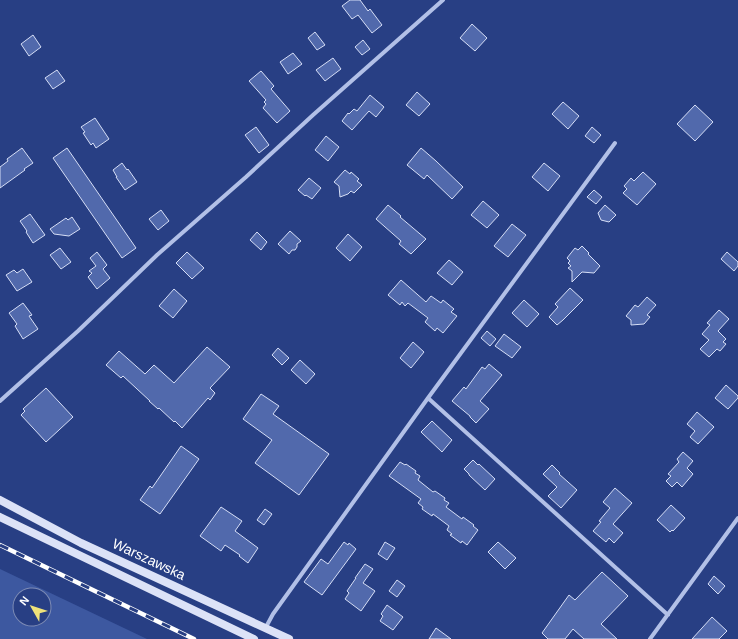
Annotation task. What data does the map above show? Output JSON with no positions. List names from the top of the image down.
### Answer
{
  "streets": {
    "main road": ["Warszawska"]
  },
  "north": "top left"
}
